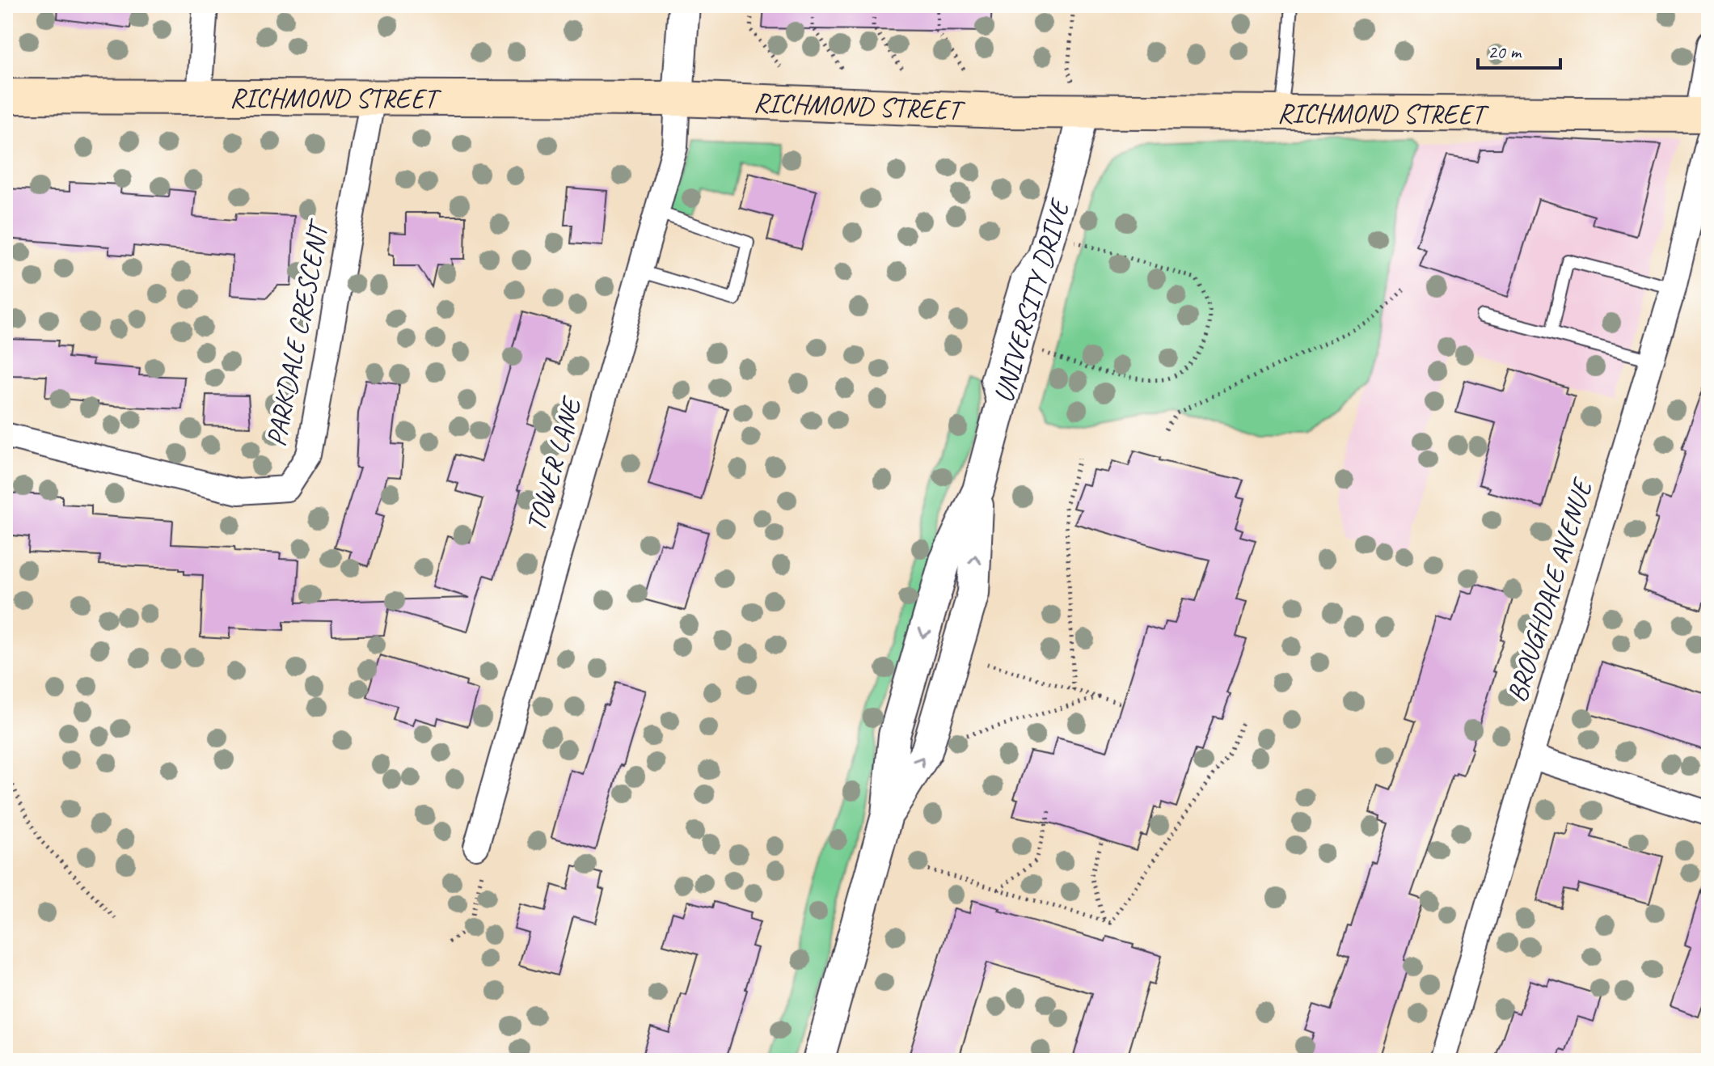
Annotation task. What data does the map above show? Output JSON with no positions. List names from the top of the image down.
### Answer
{
  "streets": {
    "main road": ["RICHMOND STREET"],
    "street": [
      "UNIVERSITY DRIVE",
      "PARKDALE CRESCENT",
      "TOWER LANE",
      "BROUGHDALE AVENUE"
    ]
  },
  "crossings": [
    ["RICHMOND STREET", "UNIVERSITY DRIVE"],
    ["RICHMOND STREET", "PARKDALE CRESCENT"],
    ["RICHMOND STREET", "TOWER LANE"],
    ["RICHMOND STREET", "BROUGHDALE AVENUE"]
  ],
  "scale_bar": "20 m"
}
